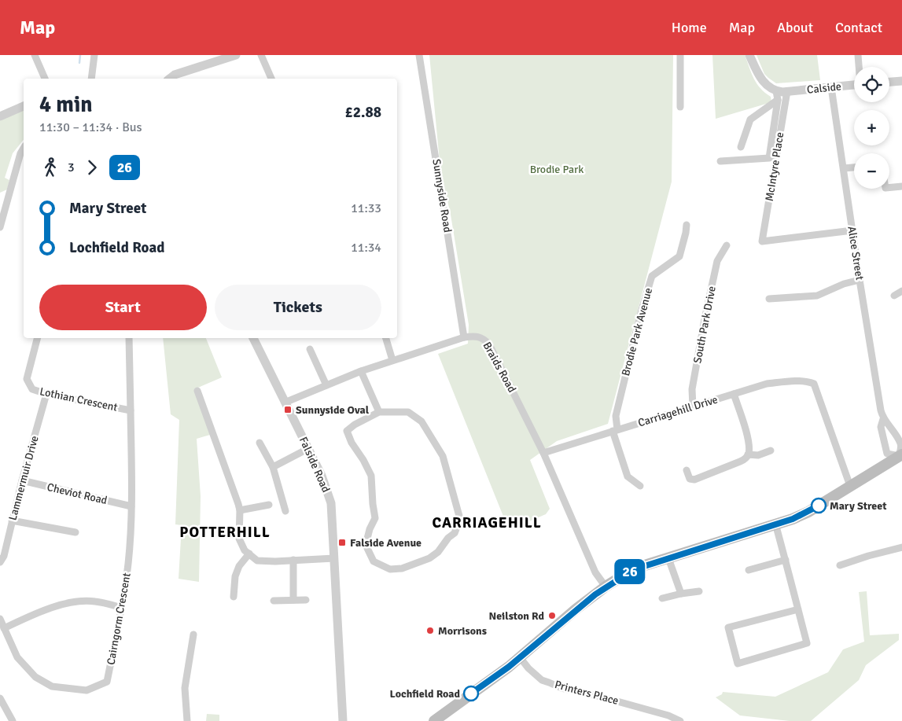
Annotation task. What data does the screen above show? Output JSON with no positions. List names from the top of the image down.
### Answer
{
  "streets": {
    "street": [
      "Calside",
      "McIntyre Place",
      "Sunnyside Road",
      "Alice Street",
      "South Park Drive",
      "Brodie Park Avenue",
      "Braids Road",
      "Lothian Crescent",
      "Carriagehill Drive",
      "Falside Road",
      "Lammermuir Drive",
      "Cheviot Road",
      "Cairngorm Crescent",
      "Printers Place"
    ]
  },
  "crossings": [
    ["Calside", "McIntyre Place"],
    ["Calside", "Alice Street"],
    ["McIntyre Place", "Alice Street"],
    ["Sunnyside Road", "Braids Road"],
    ["South Park Drive", "Carriagehill Drive"],
    ["Brodie Park Avenue", "Carriagehill Drive"],
    ["Braids Road", "Carriagehill Drive"],
    ["Braids Road", "Falside Road"],
    ["Lothian Crescent", "Lammermuir Drive"],
    ["Lothian Crescent", "Cairngorm Crescent"],
    ["Lammermuir Drive", "Cheviot Road"],
    ["Cheviot Road", "Cairngorm Crescent"]
  ],
  "districts": ["CARRIAGEHILL", "POTTERHILL"],
  "parks": ["Brodie Park"],
  "places": {
    "transit": ["Sunnyside Oval", "Falside Avenue"],
    "other": [
      "Mary Street",
      "Neilston Rd",
      "Morrisons",
      "Lochfield Road"
    ]
  },
  "lines": ["bus line 26"],
  "page": {
    "header": "Map",
    "nav": [
      "Home",
      "Map",
      "About",
      "Contact"
    ],
    "on_map": "26",
    "map_buttons": ["+", "−"],
    "heading": ["4 min", "11:30 – 11:34 · Bus", "£2.88"],
    "legs": ["3", "26"],
    "list": [
      {
        "name": "Mary Street",
        "value": "11:33"
      },
      {
        "name": "Lochfield Road",
        "value": "11:34"
      }
    ],
    "buttons": ["Start", "Tickets"]
  }
}
